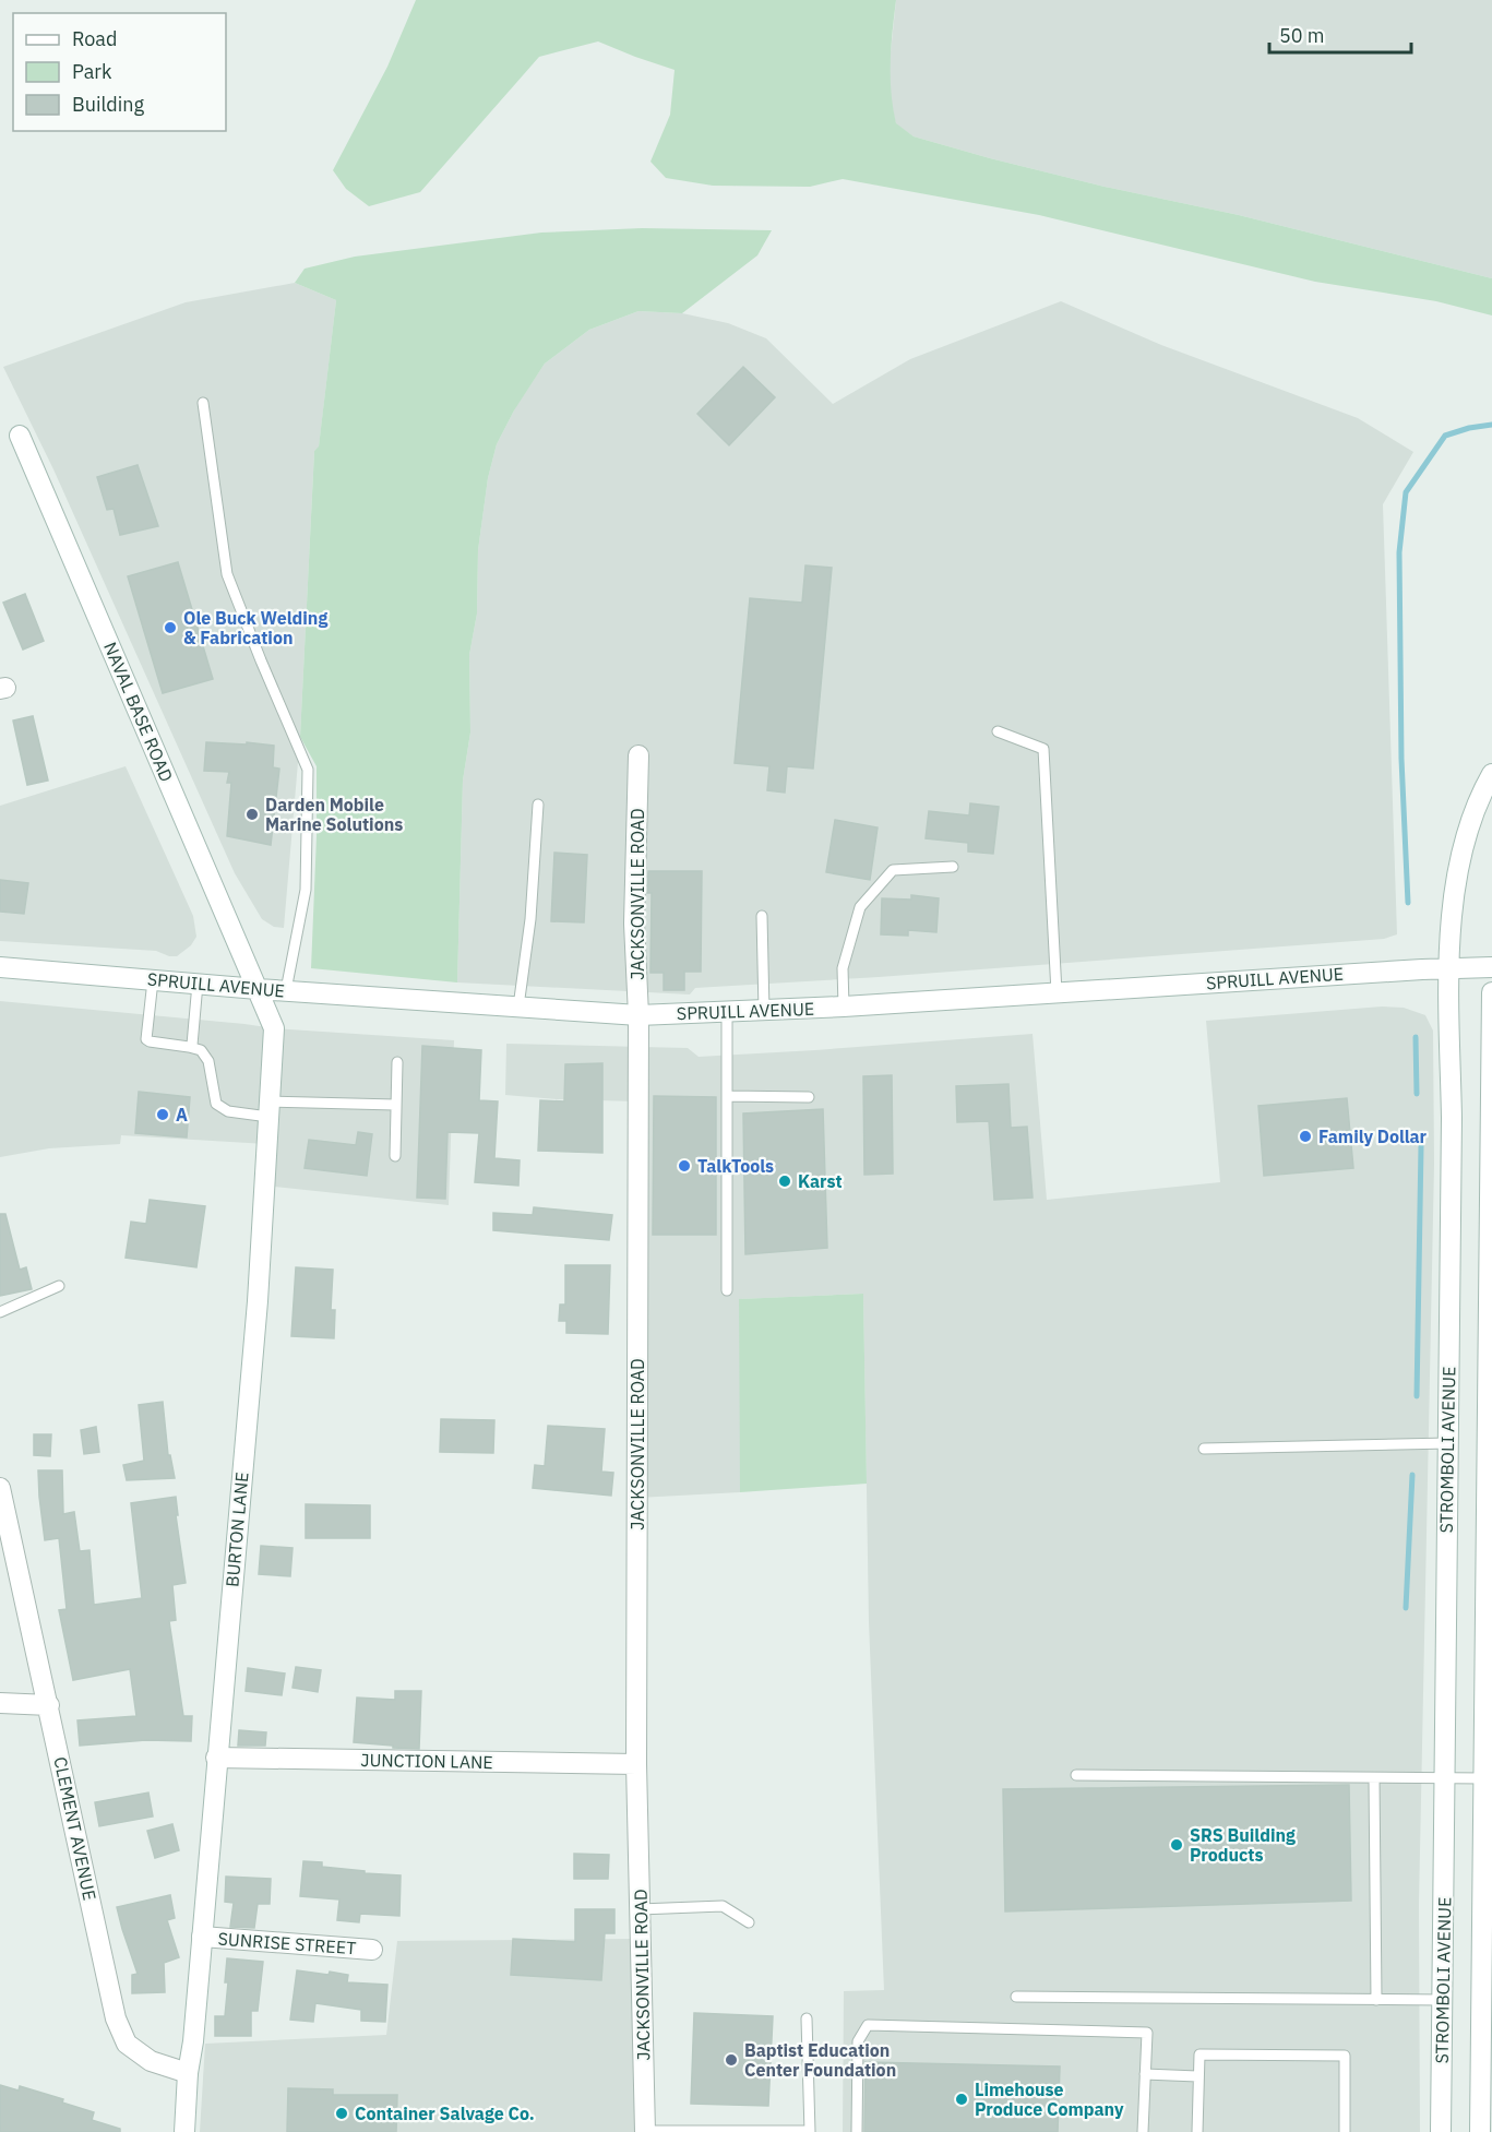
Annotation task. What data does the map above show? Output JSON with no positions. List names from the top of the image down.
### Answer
{
  "streets": {
    "street": [
      "NAVAL BASE ROAD",
      "JACKSONVILLE ROAD",
      "SPRUILL AVENUE",
      "STROMBOLI AVENUE",
      "BURTON LANE",
      "JUNCTION LANE",
      "CLEMENT AVENUE",
      "SUNRISE STREET"
    ]
  },
  "crossings": [
    ["NAVAL BASE ROAD", "SPRUILL AVENUE"],
    ["NAVAL BASE ROAD", "BURTON LANE"],
    ["JACKSONVILLE ROAD", "SPRUILL AVENUE"],
    ["JACKSONVILLE ROAD", "JUNCTION LANE"],
    ["SPRUILL AVENUE", "STROMBOLI AVENUE"],
    ["SPRUILL AVENUE", "BURTON LANE"],
    ["BURTON LANE", "JUNCTION LANE"],
    ["BURTON LANE", "CLEMENT AVENUE"],
    ["BURTON LANE", "SUNRISE STREET"]
  ],
  "places": [
    "Ole Buck Welding & Fabrication",
    "Darden Mobile Marine Solutions",
    "A",
    "Family Dollar",
    "TalkTools",
    "Karst",
    "SRS Building Products",
    "Baptist Education Center Foundation",
    "Limehouse Produce Company",
    "Container Salvage Co."
  ],
  "legend": ["Road", "Park", "Building"],
  "scale_bar": "50 m"
}
